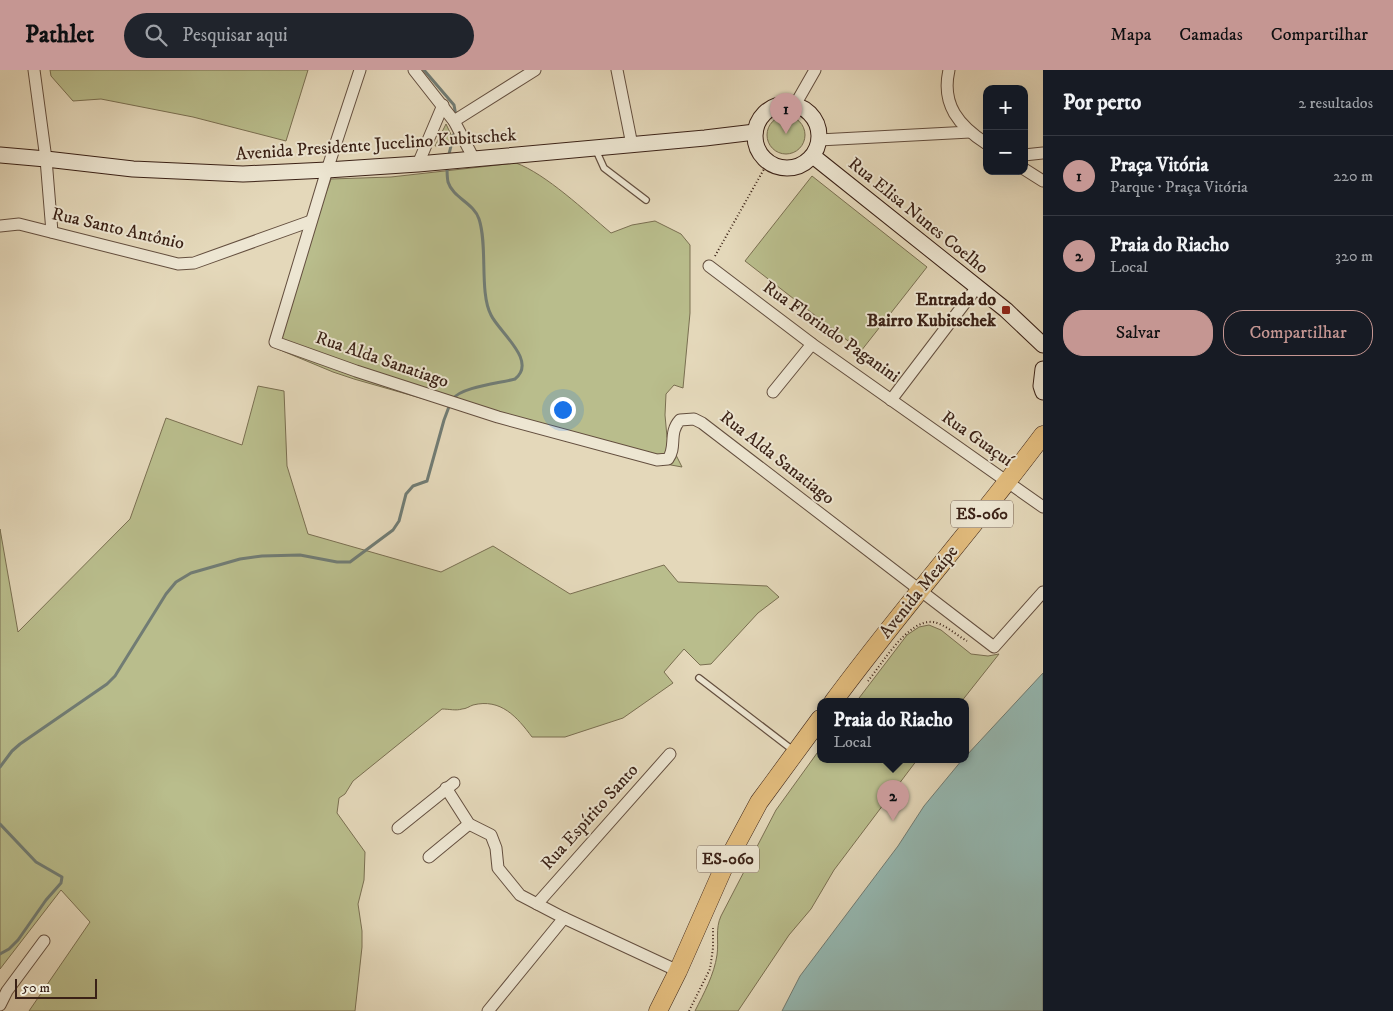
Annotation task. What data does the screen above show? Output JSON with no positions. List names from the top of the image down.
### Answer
{
  "streets": {
    "main road": ["ES-060", "Avenida Meaípe"],
    "street": [
      "Avenida Presidente Jucelino Kubitschek",
      "Rua Elisa Nunes Coelho",
      "Rua Santo Antônio",
      "Rua Florindo Paganini",
      "Rua Alda Sanatiago",
      "Rua Guaçuí",
      "Rua Espírito Santo"
    ]
  },
  "crossings": [
    ["Avenida Presidente Jucelino Kubitschek", "Rua Elisa Nunes Coelho"],
    ["Rua Elisa Nunes Coelho", "Rua Florindo Paganini"],
    ["Rua Santo Antônio", "Rua Alda Sanatiago"],
    ["Rua Florindo Paganini", "Rua Guaçuí"],
    ["Rua Alda Sanatiago", "Avenida Meaípe"],
    ["Rua Guaçuí", "Avenida Meaípe"]
  ],
  "places": {
    "transit": ["Entrada do Bairro Kubitschek"]
  },
  "scale_bar": "50 m",
  "page": {
    "header": "Pathlet",
    "search": "Pesquisar aqui",
    "nav": ["Mapa", "Camadas", "Compartilhar"],
    "heading": ["Por perto", "2 resultados"],
    "map_buttons": ["+", "−"],
    "pins": ["1", "2"],
    "list": [
      {
        "mark": "1",
        "name": "Praça Vitória",
        "note": "Parque · Praça Vitória",
        "value": "220 m"
      },
      {
        "mark": "2",
        "name": "Praia do Riacho",
        "note": "Local",
        "value": "320 m"
      }
    ],
    "buttons": ["Salvar", "Compartilhar"],
    "popup": ["Praia do Riacho", "Local"],
    "scale": "50 m"
  }
}
